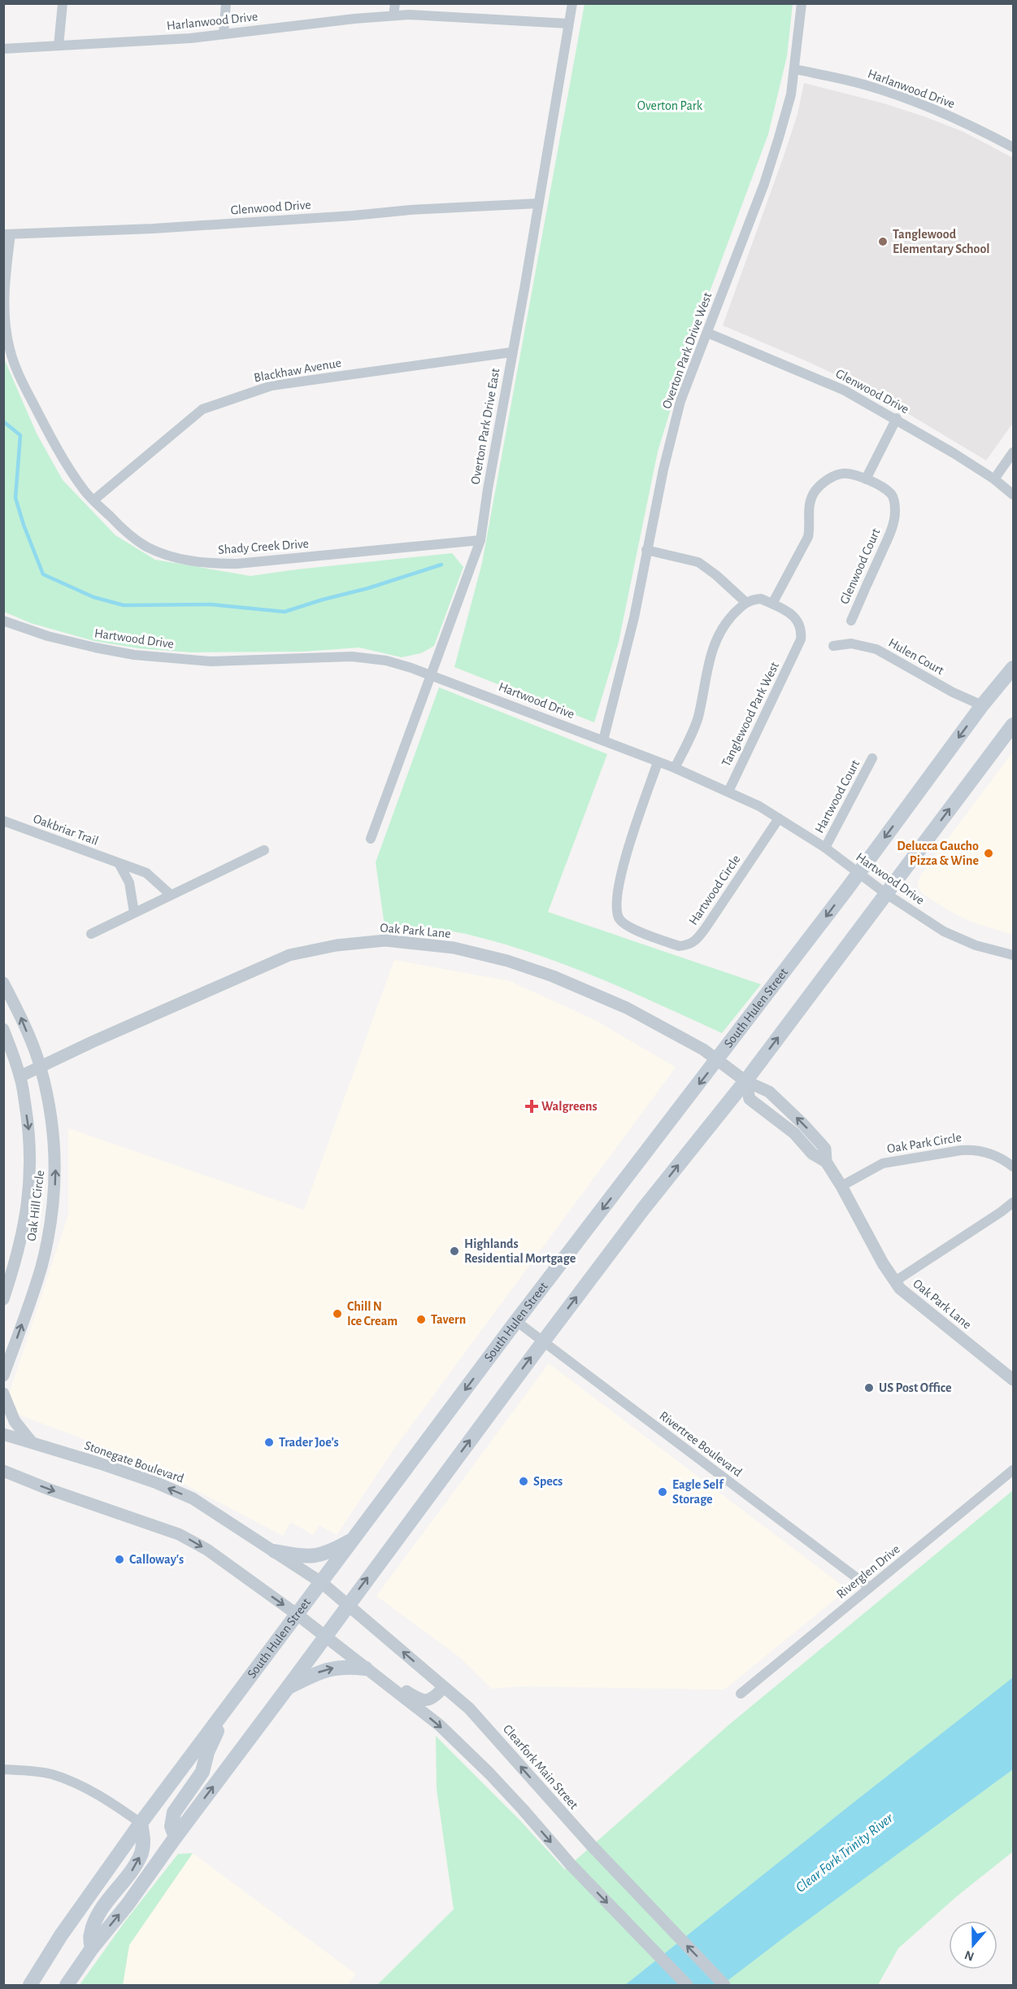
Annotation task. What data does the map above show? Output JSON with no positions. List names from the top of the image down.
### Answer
{
  "streets": {
    "main road": ["South Hulen Street"],
    "street": [
      "Harlanwood Drive",
      "Glenwood Drive",
      "Overton Park Drive West",
      "Blackhaw Avenue",
      "Overton Park Drive East",
      "Shady Creek Drive",
      "Glenwood Court",
      "Hartwood Drive",
      "Hulen Court",
      "Tanglewood Park West",
      "Hartwood Court",
      "Oakbriar Trail",
      "Hartwood Circle",
      "Oak Park Lane",
      "Oak Park Circle",
      "Oak Hill Circle",
      "Rivertree Boulevard",
      "Stonegate Boulevard",
      "Riverglen Drive",
      "Clearfork Main Street"
    ]
  },
  "crossings": [
    ["Harlanwood Drive", "Overton Park Drive West"],
    ["Harlanwood Drive", "Overton Park Drive East"],
    ["Glenwood Drive", "Overton Park Drive West"],
    ["Glenwood Drive", "Overton Park Drive East"],
    ["Glenwood Drive", "Shady Creek Drive"],
    ["Overton Park Drive West", "Hartwood Drive"],
    ["Blackhaw Avenue", "Overton Park Drive East"],
    ["Blackhaw Avenue", "Shady Creek Drive"],
    ["Overton Park Drive East", "Shady Creek Drive"],
    ["Overton Park Drive East", "Hartwood Drive"],
    ["Hartwood Drive", "Tanglewood Park West"],
    ["Hartwood Drive", "Hartwood Court"],
    ["Hartwood Drive", "Hartwood Circle"],
    ["Hartwood Drive", "South Hulen Street"],
    ["Hulen Court", "South Hulen Street"],
    ["Oak Park Lane", "South Hulen Street"],
    ["Oak Park Lane", "Oak Park Circle"],
    ["Oak Park Lane", "Oak Hill Circle"],
    ["South Hulen Street", "Rivertree Boulevard"],
    ["South Hulen Street", "Stonegate Boulevard"],
    ["South Hulen Street", "Clearfork Main Street"],
    ["Rivertree Boulevard", "Riverglen Drive"],
    ["Stonegate Boulevard", "Clearfork Main Street"]
  ],
  "water": ["Clear Fork Trinity River"],
  "parks": ["Overton Park"],
  "places": {
    "other": [
      "Tanglewood Elementary School",
      "Delucca Gaucho Pizza & Wine",
      "Highlands Residential Mortgage",
      "Chill N Ice Cream",
      "Tavern",
      "US Post Office",
      "Trader Joe's",
      "Specs",
      "Eagle Self Storage",
      "Calloway's"
    ],
    "health": ["Walgreens"]
  },
  "north": "bottom"
}
